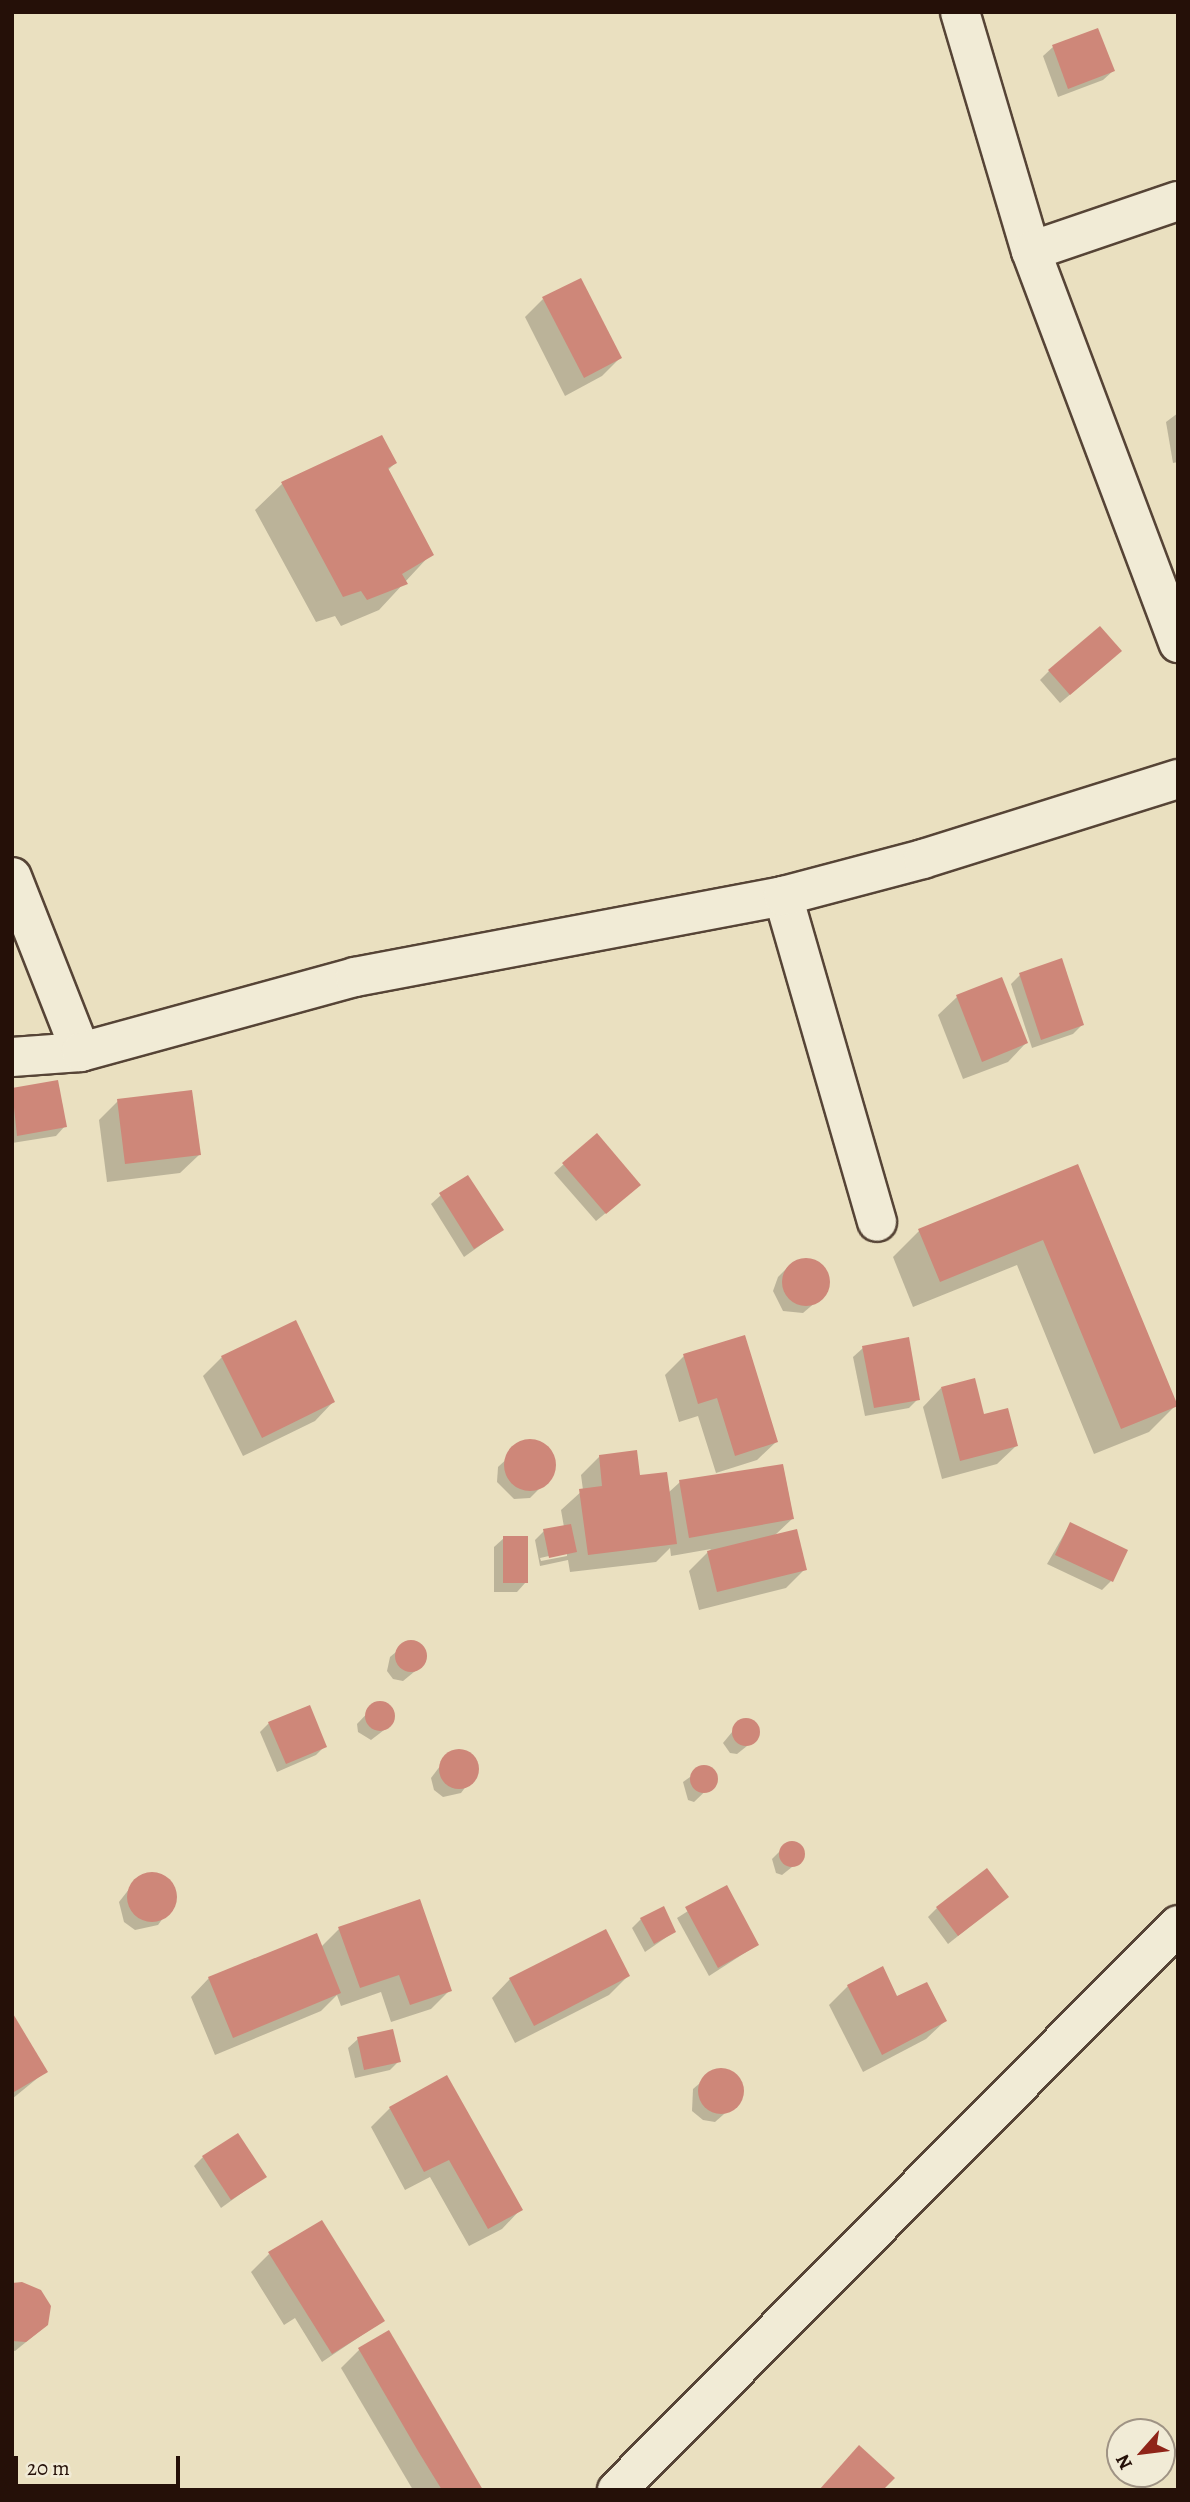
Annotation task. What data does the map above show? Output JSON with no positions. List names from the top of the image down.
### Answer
{
  "scale_bar": "20 m",
  "north": "bottom left"
}
